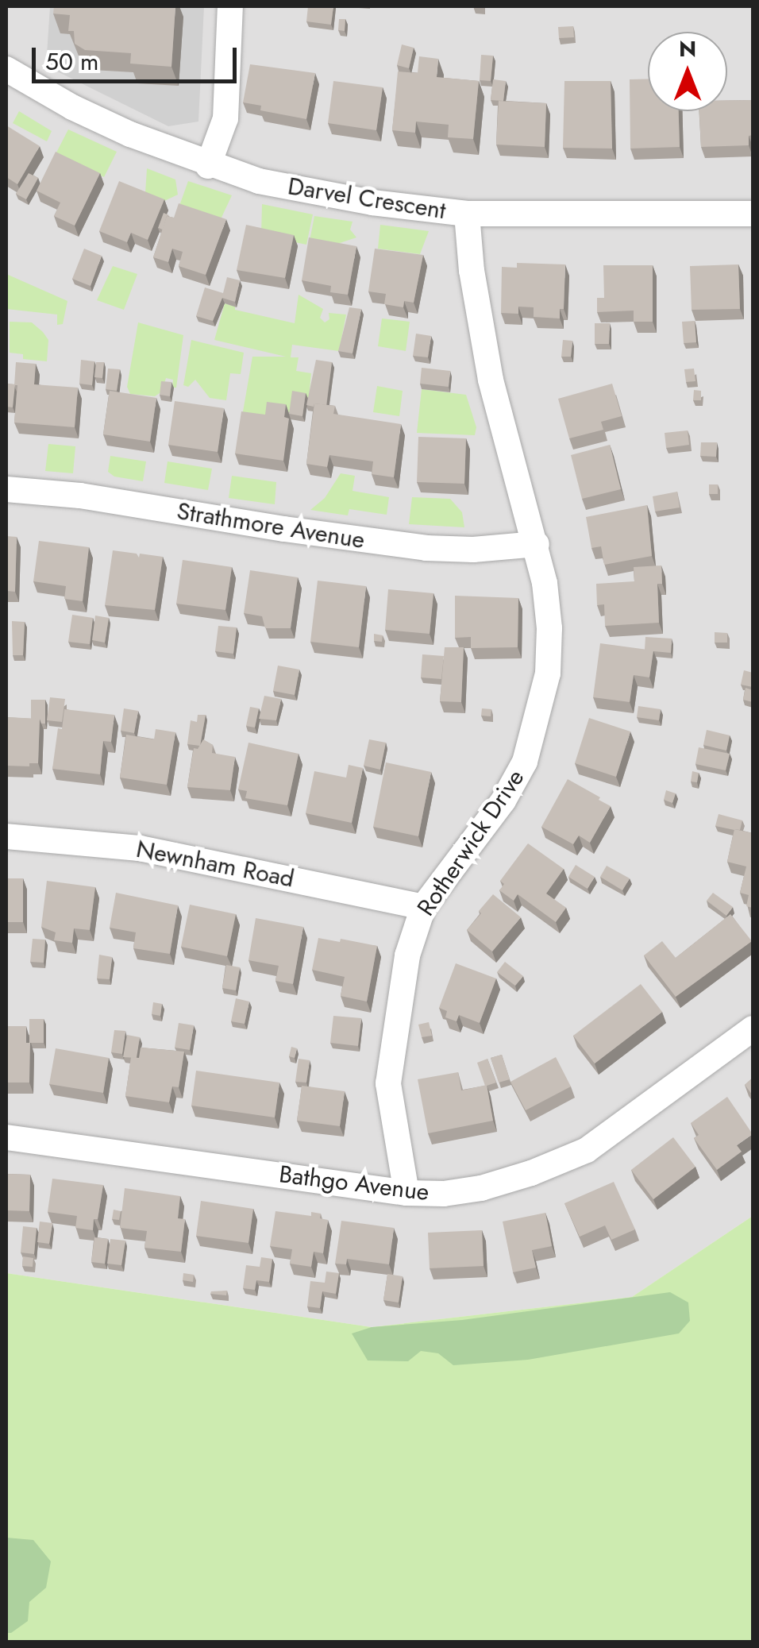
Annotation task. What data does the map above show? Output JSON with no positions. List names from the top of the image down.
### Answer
{
  "streets": {
    "street": [
      "Darvel Crescent",
      "Strathmore Avenue",
      "Rotherwick Drive",
      "Newnham Road",
      "Bathgo Avenue"
    ]
  },
  "crossings": [
    ["Darvel Crescent", "Rotherwick Drive"],
    ["Strathmore Avenue", "Rotherwick Drive"],
    ["Rotherwick Drive", "Newnham Road"],
    ["Rotherwick Drive", "Bathgo Avenue"]
  ],
  "scale_bar": "50 m",
  "north": "top"
}
